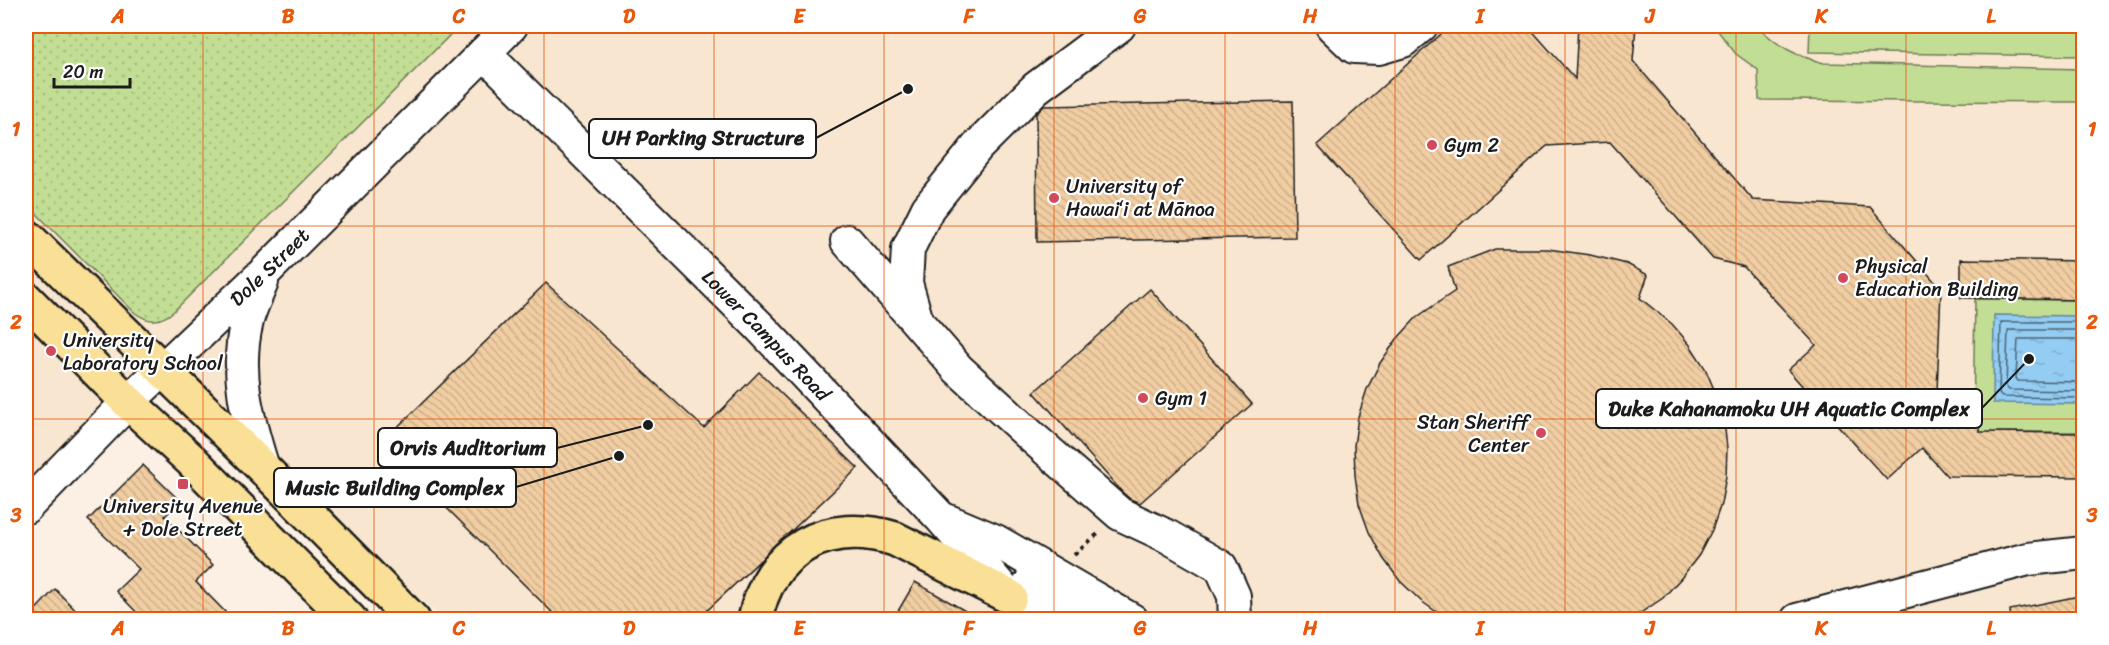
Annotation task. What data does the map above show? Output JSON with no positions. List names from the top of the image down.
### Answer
{
  "streets": {
    "street": ["Dole Street", "Lower Campus Road"]
  },
  "crossings": [
    ["Dole Street", "Lower Campus Road"]
  ],
  "places": {
    "other": [
      "UH Parking Structure",
      "Gym 2",
      "University of Hawaiʻi at Mānoa",
      "Physical Education Building",
      "University Laboratory School",
      "Duke Kahanamoku UH Aquatic Complex",
      "Gym 1",
      "Orvis Auditorium",
      "Stan Sheriff Center",
      "Music Building Complex"
    ],
    "transit": ["University Avenue + Dole Street"]
  },
  "scale_bar": "20 m",
  "grid": {
    "columns": [
      "A",
      "B",
      "C",
      "D",
      "E",
      "F",
      "G",
      "H",
      "I",
      "J",
      "K",
      "L"
    ],
    "rows": ["1", "2", "3"]
  }
}
